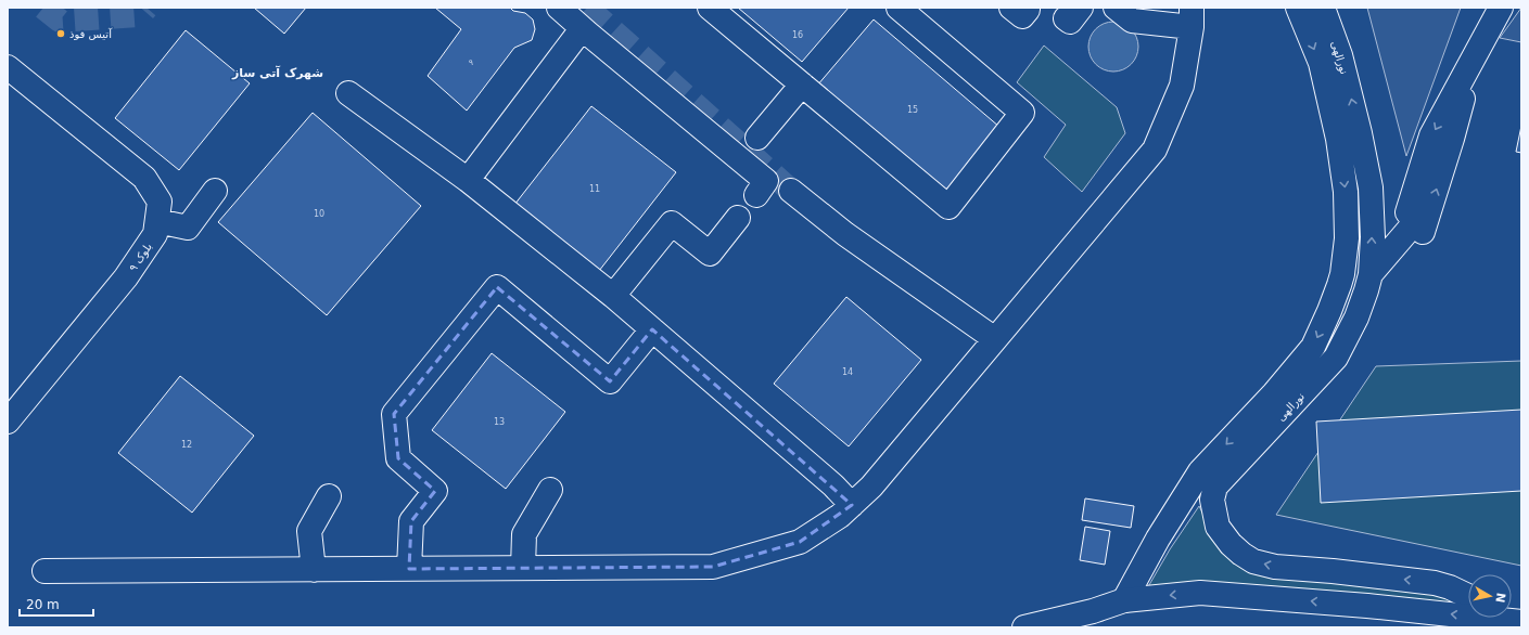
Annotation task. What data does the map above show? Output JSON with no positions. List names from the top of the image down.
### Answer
{
  "streets": {
    "main road": ["نورالهی", "بلوک ۹"]
  },
  "districts": ["شهرک آتی ساز"],
  "places": ["آتیس فوذ"],
  "house_numbers": [
    "16",
    "۹",
    "15",
    "11",
    "10",
    "14",
    "13",
    "12"
  ],
  "scale_bar": "20 m",
  "north": "right"
}
